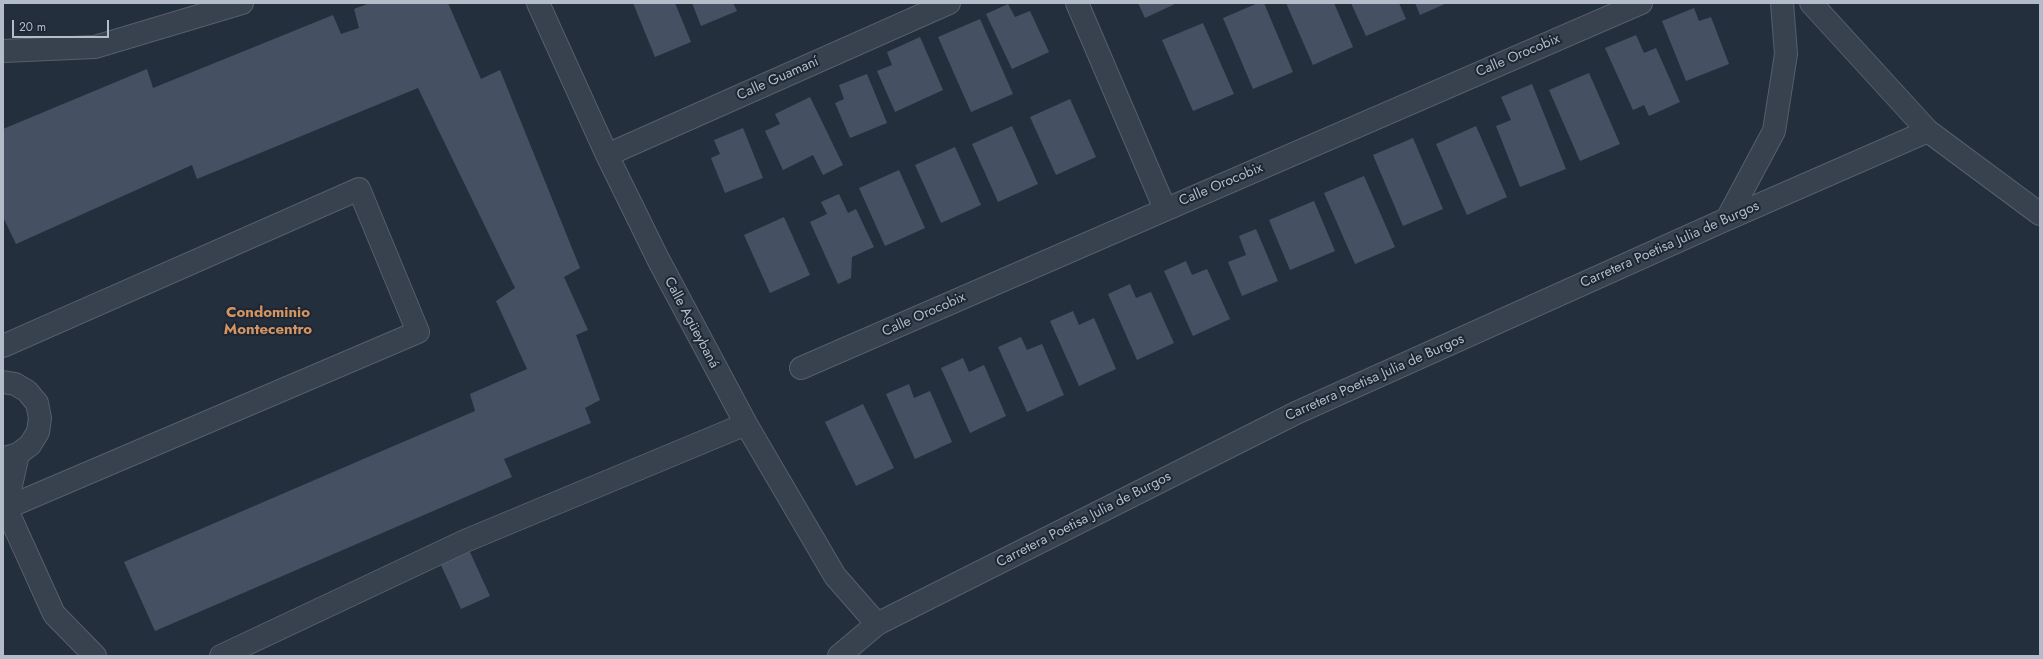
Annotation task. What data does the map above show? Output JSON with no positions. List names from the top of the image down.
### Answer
{
  "streets": {
    "street": [
      "Calle Orocobix",
      "Calle Guamaní",
      "Carretera Poetisa Julia de Burgos",
      "Calle Agüeybaná"
    ]
  },
  "crossings": [
    ["Calle Guamaní", "Calle Agüeybaná"],
    ["Carretera Poetisa Julia de Burgos", "Calle Agüeybaná"]
  ],
  "districts": ["Condominio Montecentro"],
  "scale_bar": "20 m"
}
